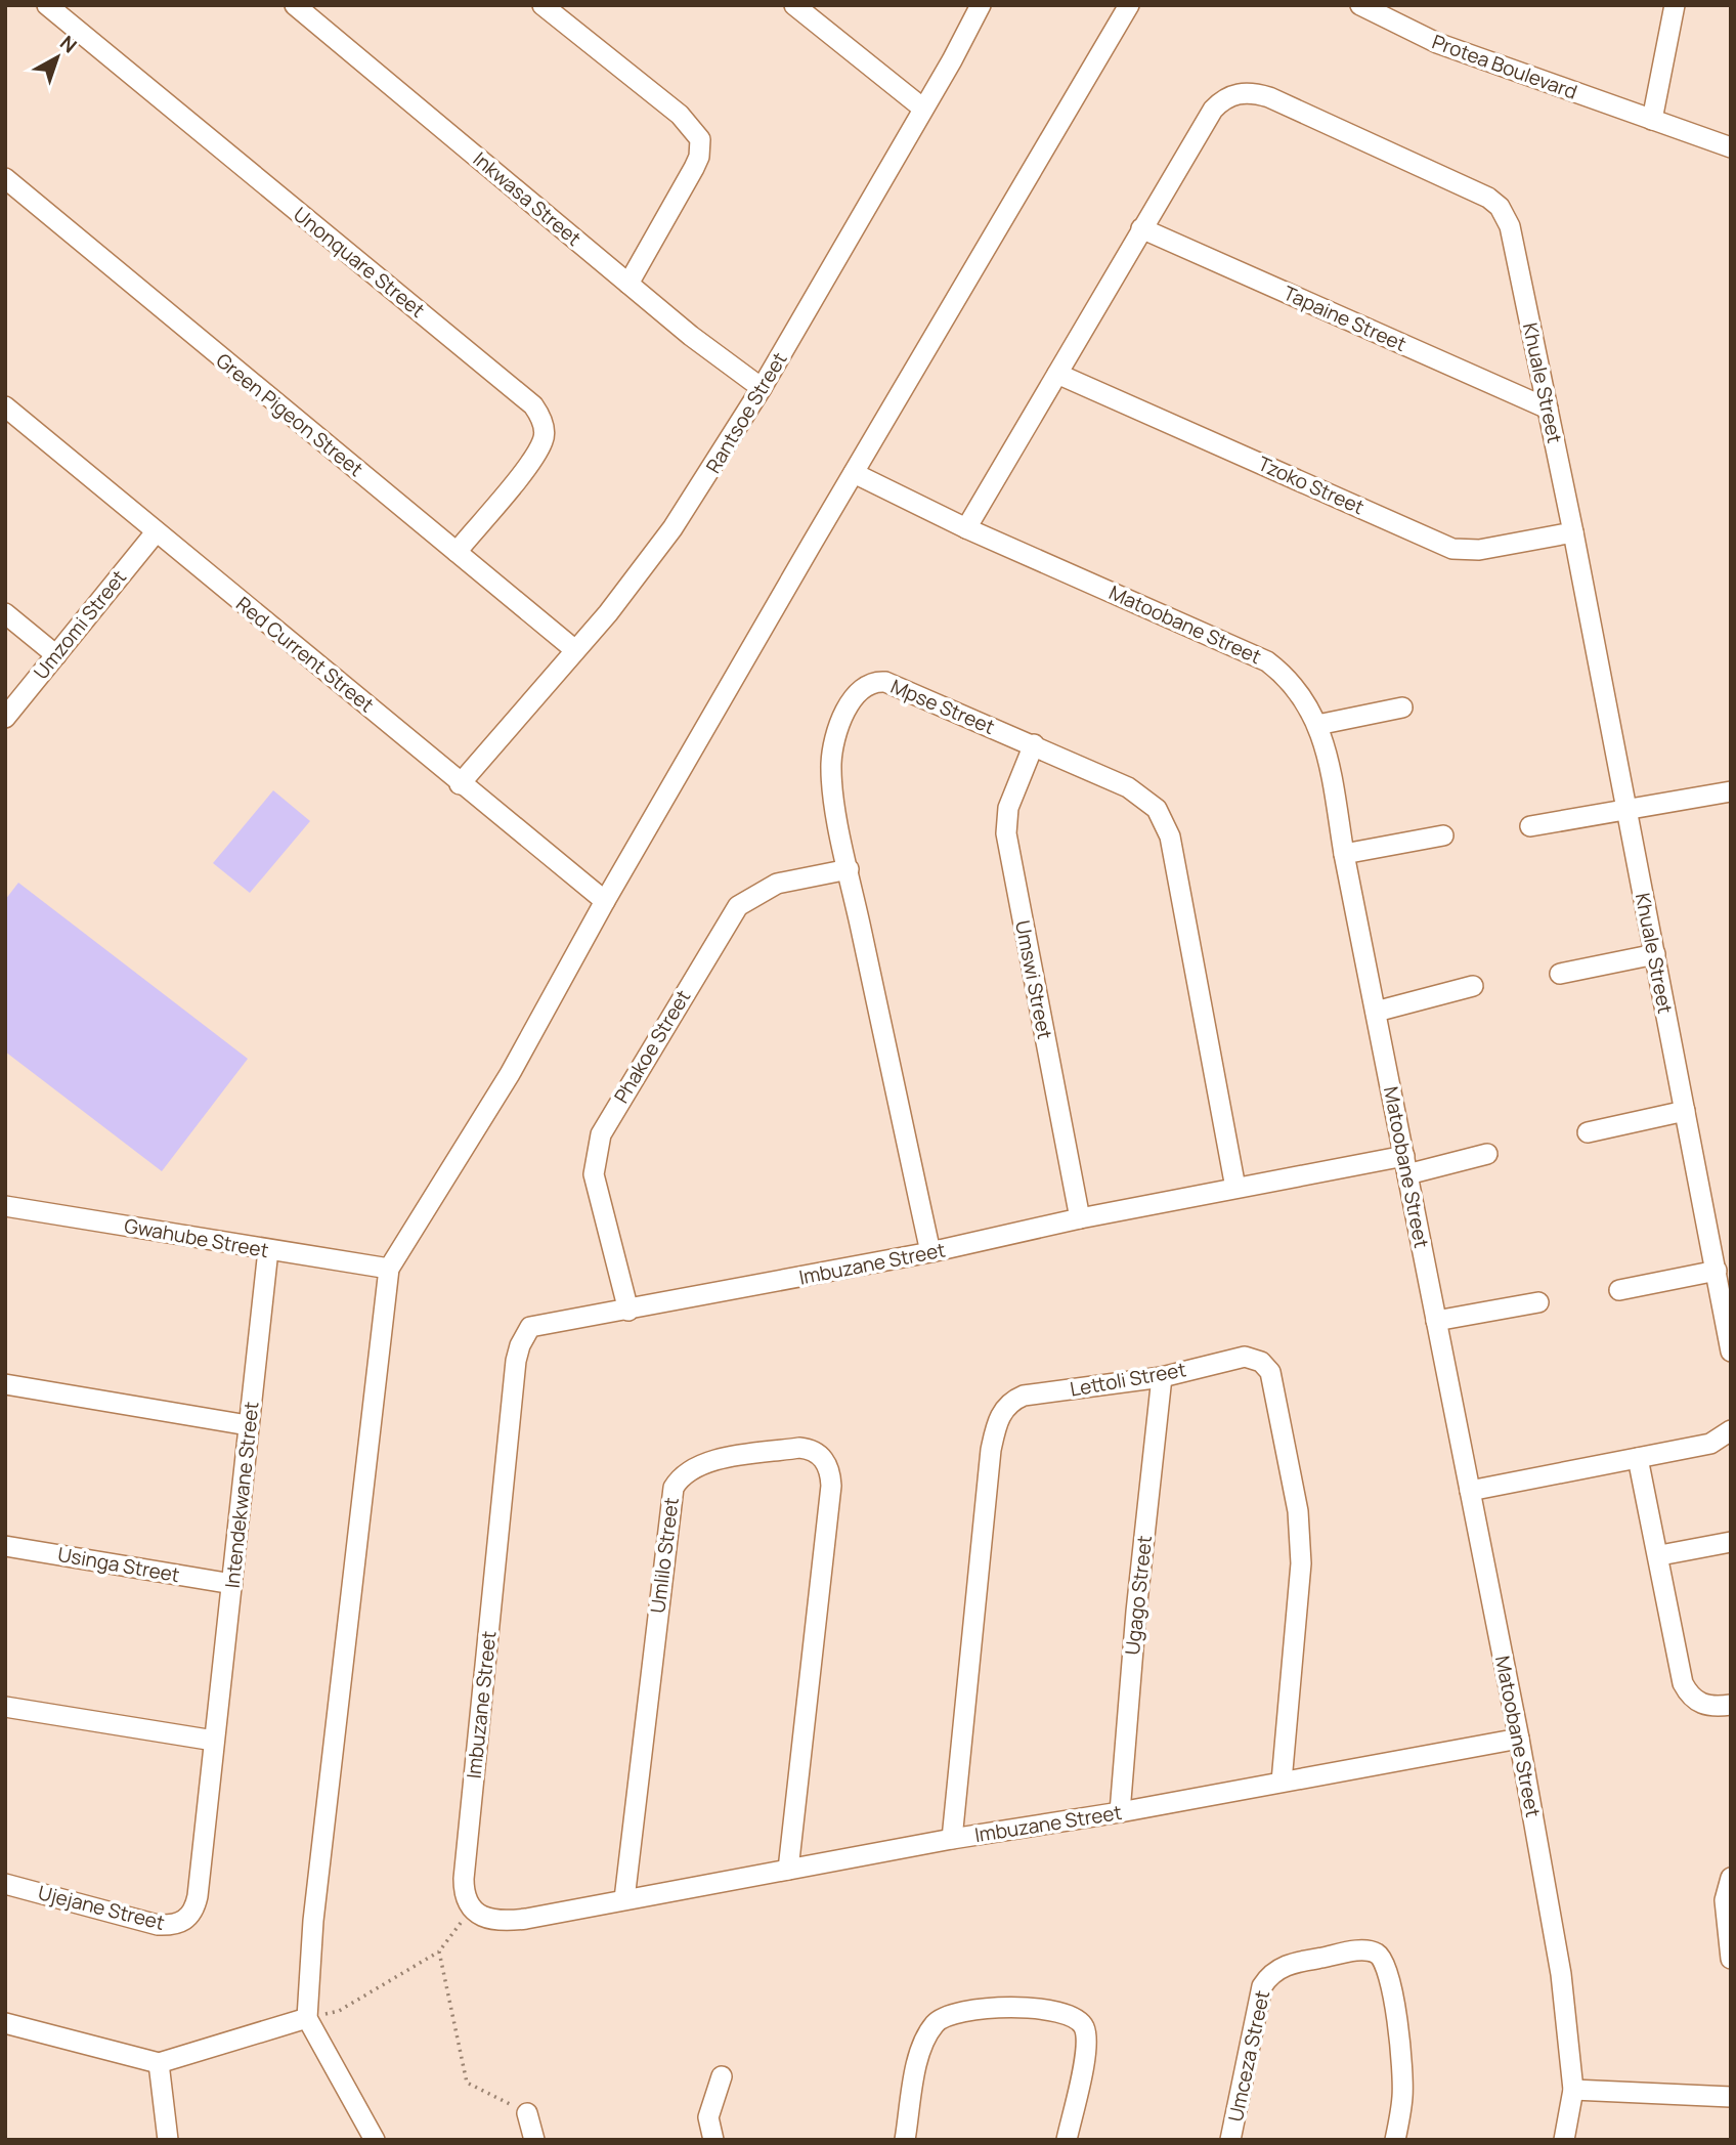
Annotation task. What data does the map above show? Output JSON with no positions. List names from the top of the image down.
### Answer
{
  "streets": {
    "street": [
      "Protea Boulevard",
      "Inkwasa Street",
      "Unonquare Street",
      "Tapaine Street",
      "Khuale Street",
      "Rantsoe Street",
      "Green Pigeon Street",
      "Tzoko Street",
      "Umzomi Street",
      "Matoobane Street",
      "Red Current Street",
      "Mpse Street",
      "Umswi Street",
      "Phakoe Street",
      "Gwahube Street",
      "Imbuzane Street",
      "Lettoli Street",
      "Intendekwane Street",
      "Umlilo Street",
      "Usinga Street",
      "Ugago Street",
      "Ujejane Street",
      "Umceza Street"
    ]
  },
  "crossings": [
    ["Inkwasa Street", "Rantsoe Street"],
    ["Unonquare Street", "Green Pigeon Street"],
    ["Tapaine Street", "Khuale Street"],
    ["Khuale Street", "Tzoko Street"],
    ["Khuale Street", "Matoobane Street"],
    ["Rantsoe Street", "Green Pigeon Street"],
    ["Rantsoe Street", "Red Current Street"],
    ["Umzomi Street", "Red Current Street"],
    ["Matoobane Street", "Imbuzane Street"],
    ["Mpse Street", "Umswi Street"],
    ["Mpse Street", "Phakoe Street"],
    ["Mpse Street", "Imbuzane Street"],
    ["Umswi Street", "Imbuzane Street"],
    ["Phakoe Street", "Imbuzane Street"],
    ["Gwahube Street", "Intendekwane Street"],
    ["Imbuzane Street", "Lettoli Street"],
    ["Imbuzane Street", "Umlilo Street"],
    ["Imbuzane Street", "Ugago Street"],
    ["Lettoli Street", "Ugago Street"],
    ["Intendekwane Street", "Usinga Street"],
    ["Intendekwane Street", "Ujejane Street"]
  ],
  "north": "top right"
}
